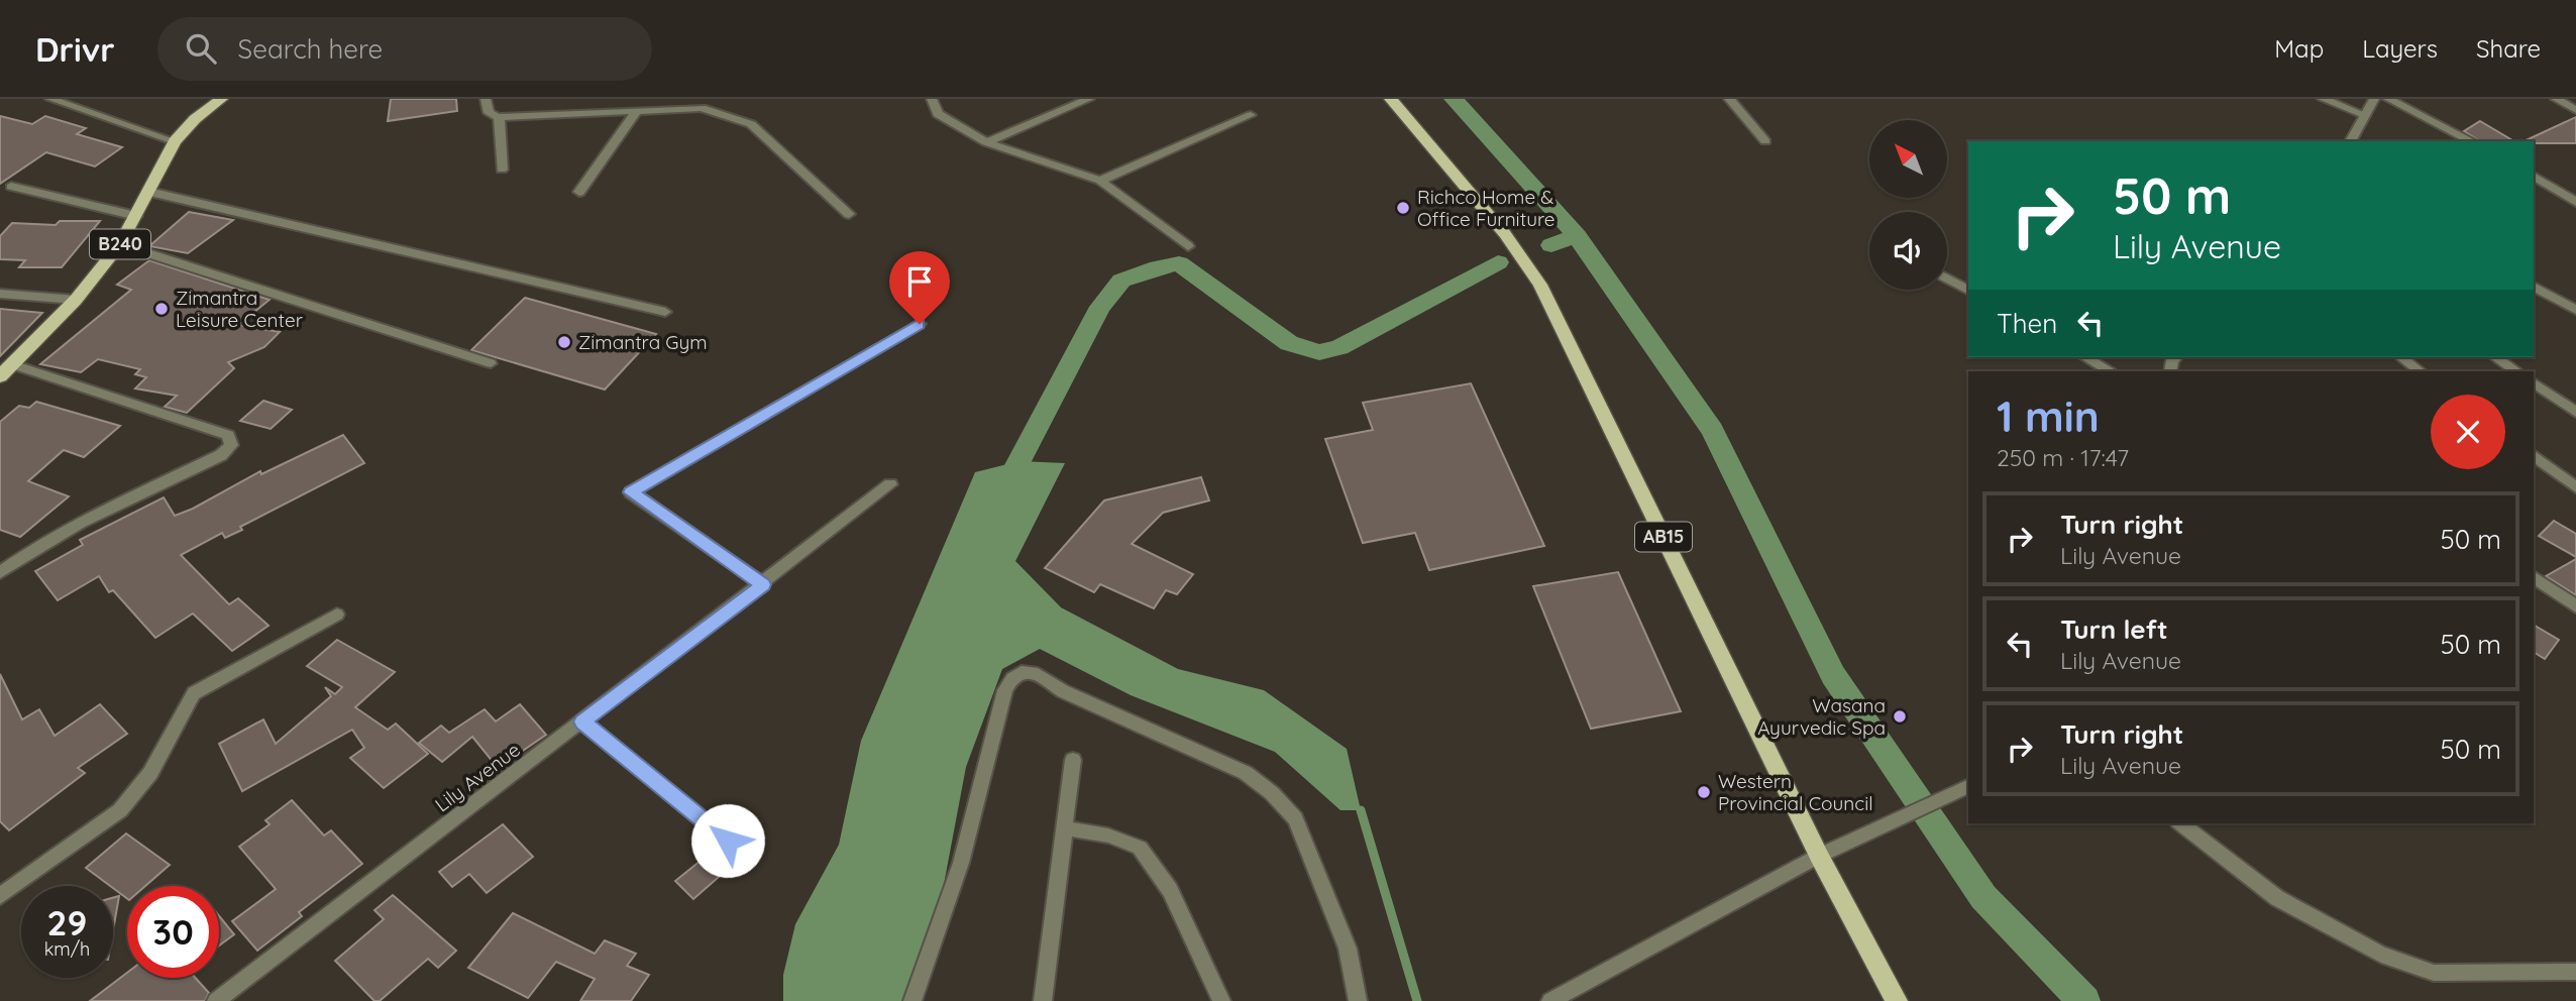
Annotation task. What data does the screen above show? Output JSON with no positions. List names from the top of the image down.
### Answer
{
  "streets": {
    "main road": ["B240", "AB15"],
    "street": ["Lily Avenue"]
  },
  "places": [
    "Richco Home & Office Furniture",
    "Zimantra Leisure Center",
    "Zimantra Gym",
    "Wasana Ayurvedic Spa",
    "Western Provincial Council"
  ],
  "north": "top left",
  "page": {
    "header": "Drivr",
    "search": "Search here",
    "nav": ["Map", "Layers", "Share"],
    "turn": ["50 m", "Lily Avenue"],
    "then": "Then",
    "heading": ["1 min", "250 m · 17:47"],
    "list": [
      {
        "name": "Turn right",
        "note": "Lily Avenue",
        "value": "50 m"
      },
      {
        "name": "Turn left",
        "note": "Lily Avenue",
        "value": "50 m"
      },
      {
        "name": "Turn right",
        "note": "Lily Avenue",
        "value": "50 m"
      }
    ],
    "speed": "29 km/h",
    "limit": "30"
  }
}
